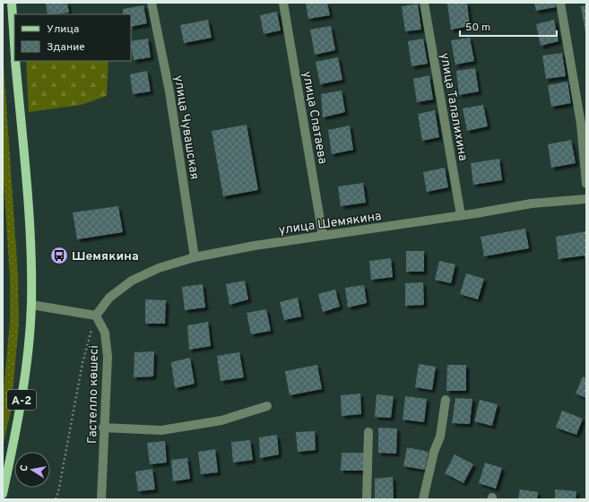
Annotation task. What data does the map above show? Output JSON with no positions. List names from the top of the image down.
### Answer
{
  "streets": {
    "main road": ["A-2"],
    "street": [
      "улица Талалихина",
      "улица Спатаева",
      "улица Чувашская",
      "улица Шемякина",
      "Гастелло көшесі"
    ]
  },
  "crossings": [
    ["улица Талалихина", "улица Шемякина"],
    ["улица Спатаева", "улица Шемякина"],
    ["улица Чувашская", "улица Шемякина"],
    ["улица Шемякина", "Гастелло көшесі"]
  ],
  "places": {
    "bus stop": ["Шемякина"]
  },
  "legend": ["Улица", "Здание"],
  "scale_bar": "50 m",
  "north": "left"
}
